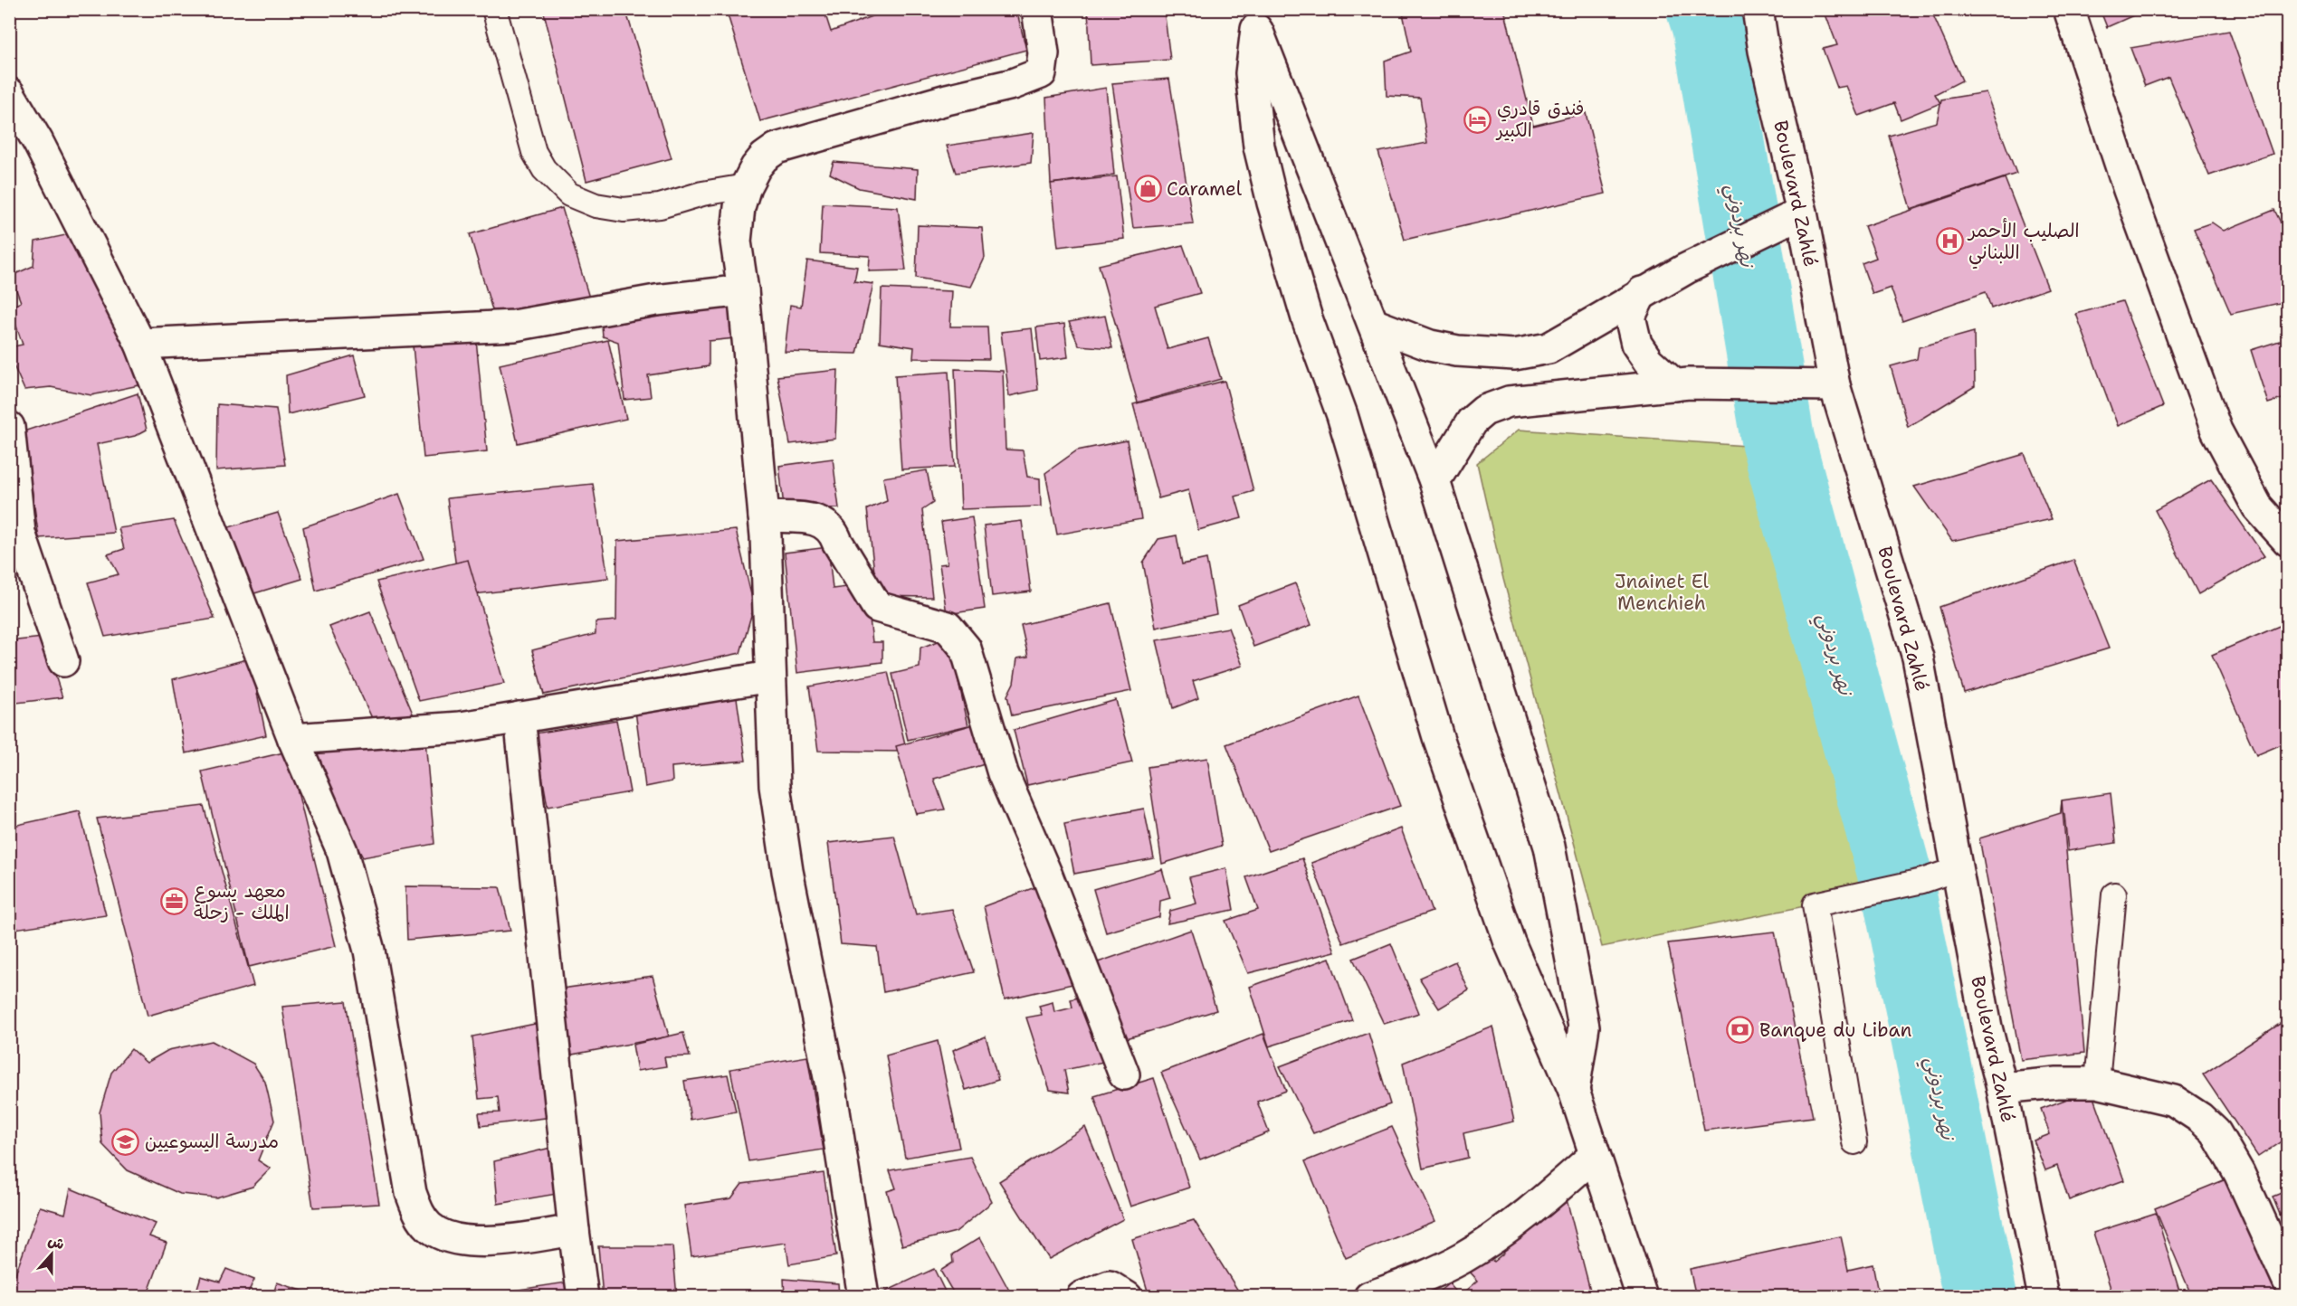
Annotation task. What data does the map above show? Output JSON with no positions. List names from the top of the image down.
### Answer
{
  "streets": {
    "street": ["Boulevard Zahlé"]
  },
  "water": ["نهر بردوني"],
  "parks": ["Jnainet El Menchieh"],
  "places": {
    "hotel": ["فندق قادري الكبير"],
    "shop": ["Caramel"],
    "hospital": ["الصليب الأحمر اللبناني"],
    "office": ["معهد يسوع الملك - زحلة"],
    "bank": ["Banque du Liban"],
    "school or university": ["مدرسة اليسوعيين"]
  },
  "north": "top"
}
